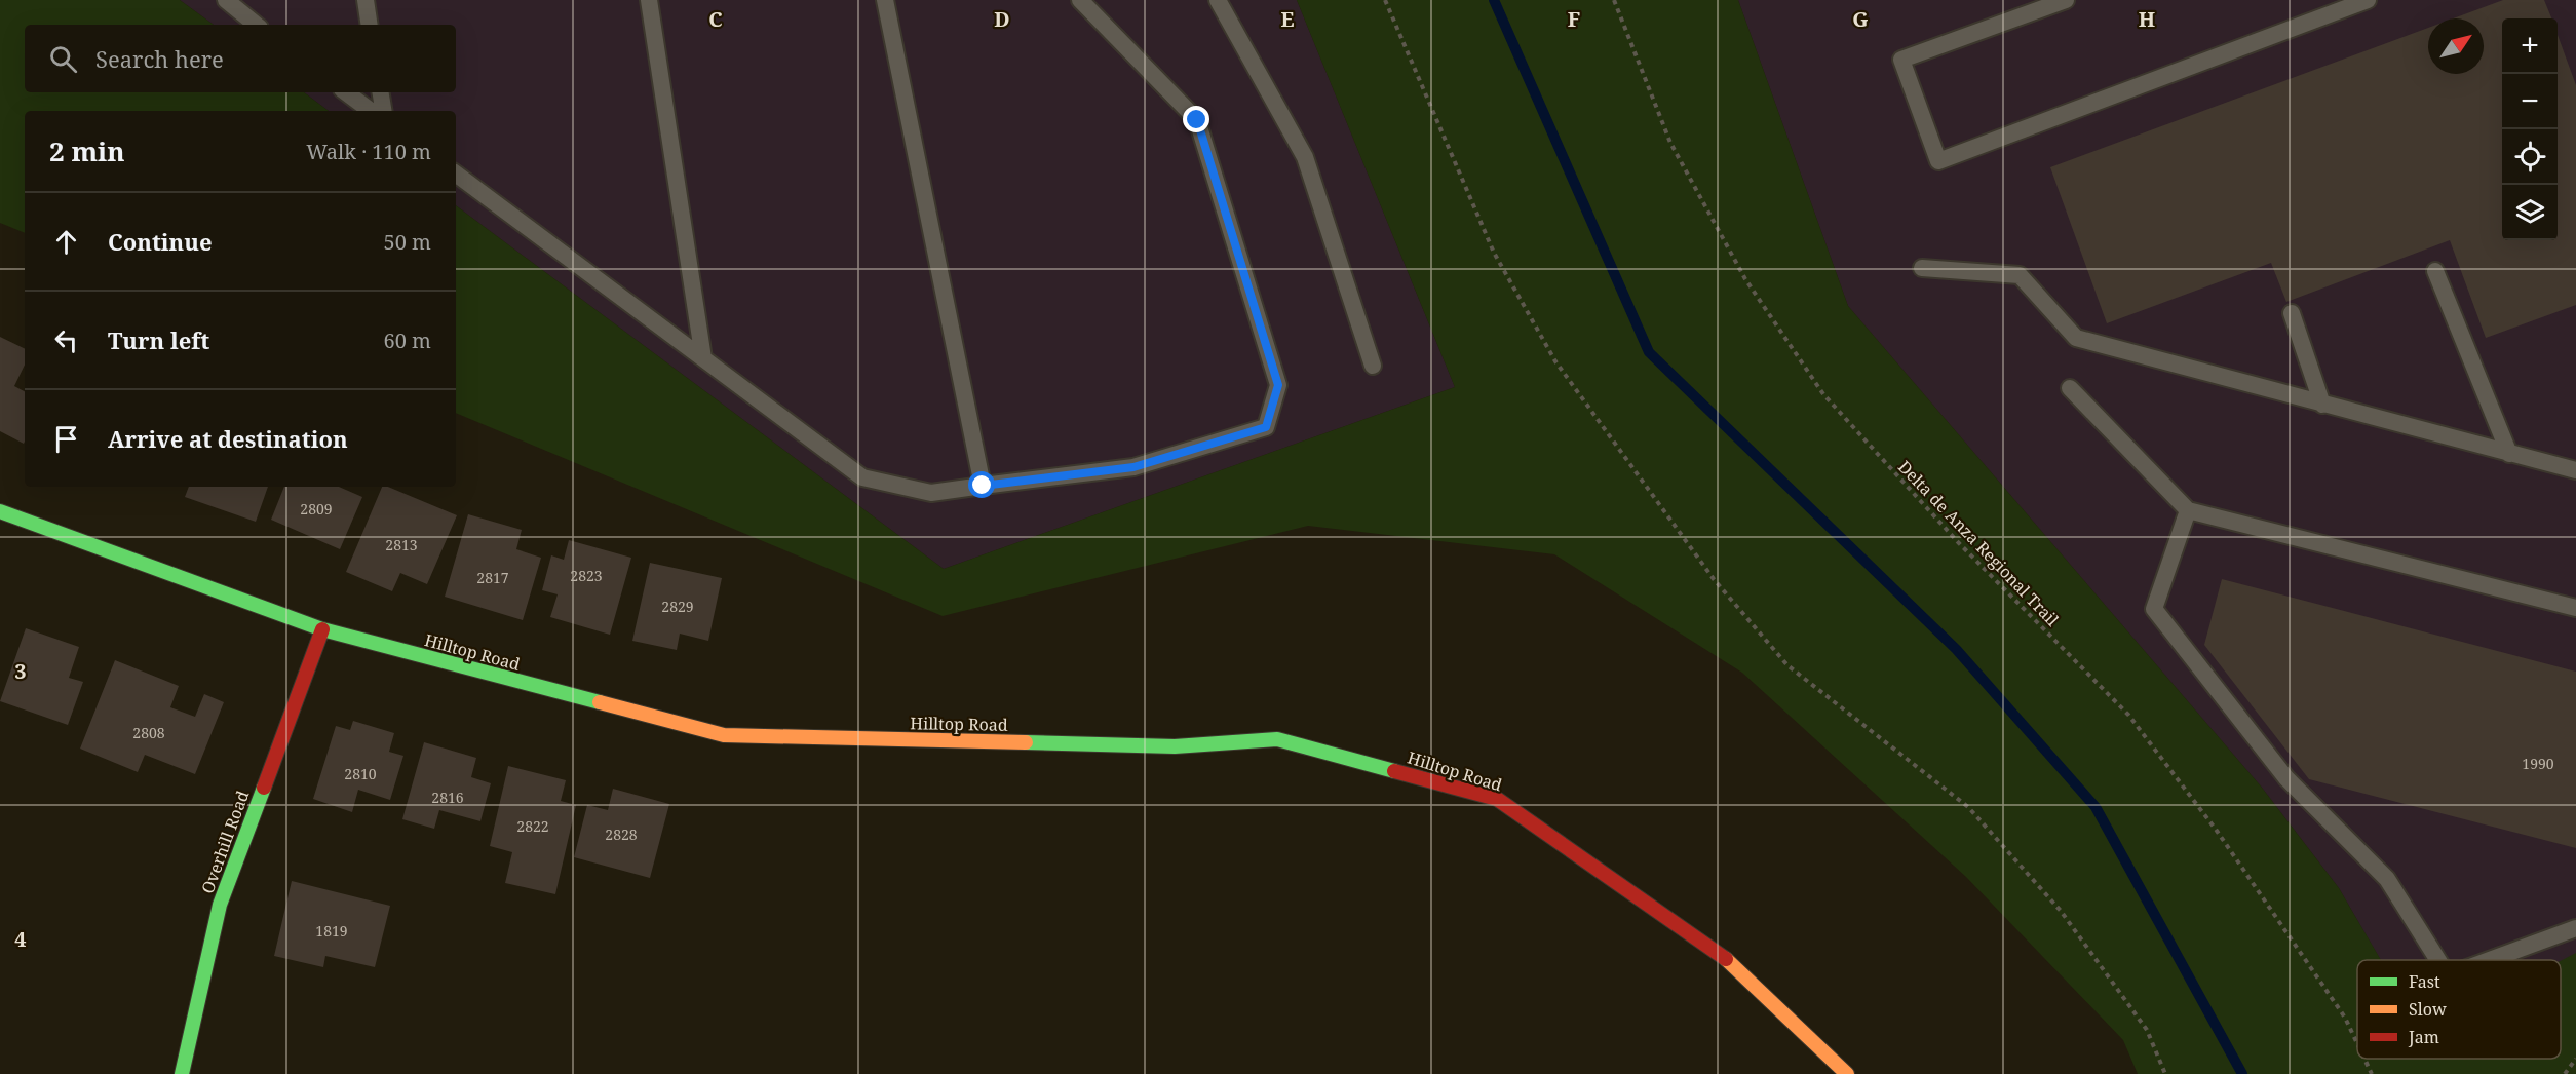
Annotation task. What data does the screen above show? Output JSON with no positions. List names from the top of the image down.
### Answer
{
  "streets": {
    "street": ["Hilltop Road", "Overhill Road"],
    "path": ["Delta de Anza Regional Trail"]
  },
  "crossings": [
    ["Hilltop Road", "Overhill Road"]
  ],
  "house_numbers": [
    "2809",
    "2813",
    "2823",
    "2817",
    "2829",
    "2808",
    "1990",
    "2810",
    "2816",
    "2822",
    "2828",
    "1819"
  ],
  "legend": ["Fast", "Slow", "Jam"],
  "north": "top right",
  "page": {
    "map_buttons": ["+", "−"],
    "search": "Search here",
    "heading": ["2 min", "Walk · 110 m"],
    "list": [
      ["Continue", "50 m"],
      ["Turn left", "60 m"],
      "Arrive at destination"
    ]
  },
  "grid": {
    "columns": [
      "C",
      "D",
      "E",
      "F",
      "G",
      "H"
    ],
    "rows": ["3", "4"]
  }
}
